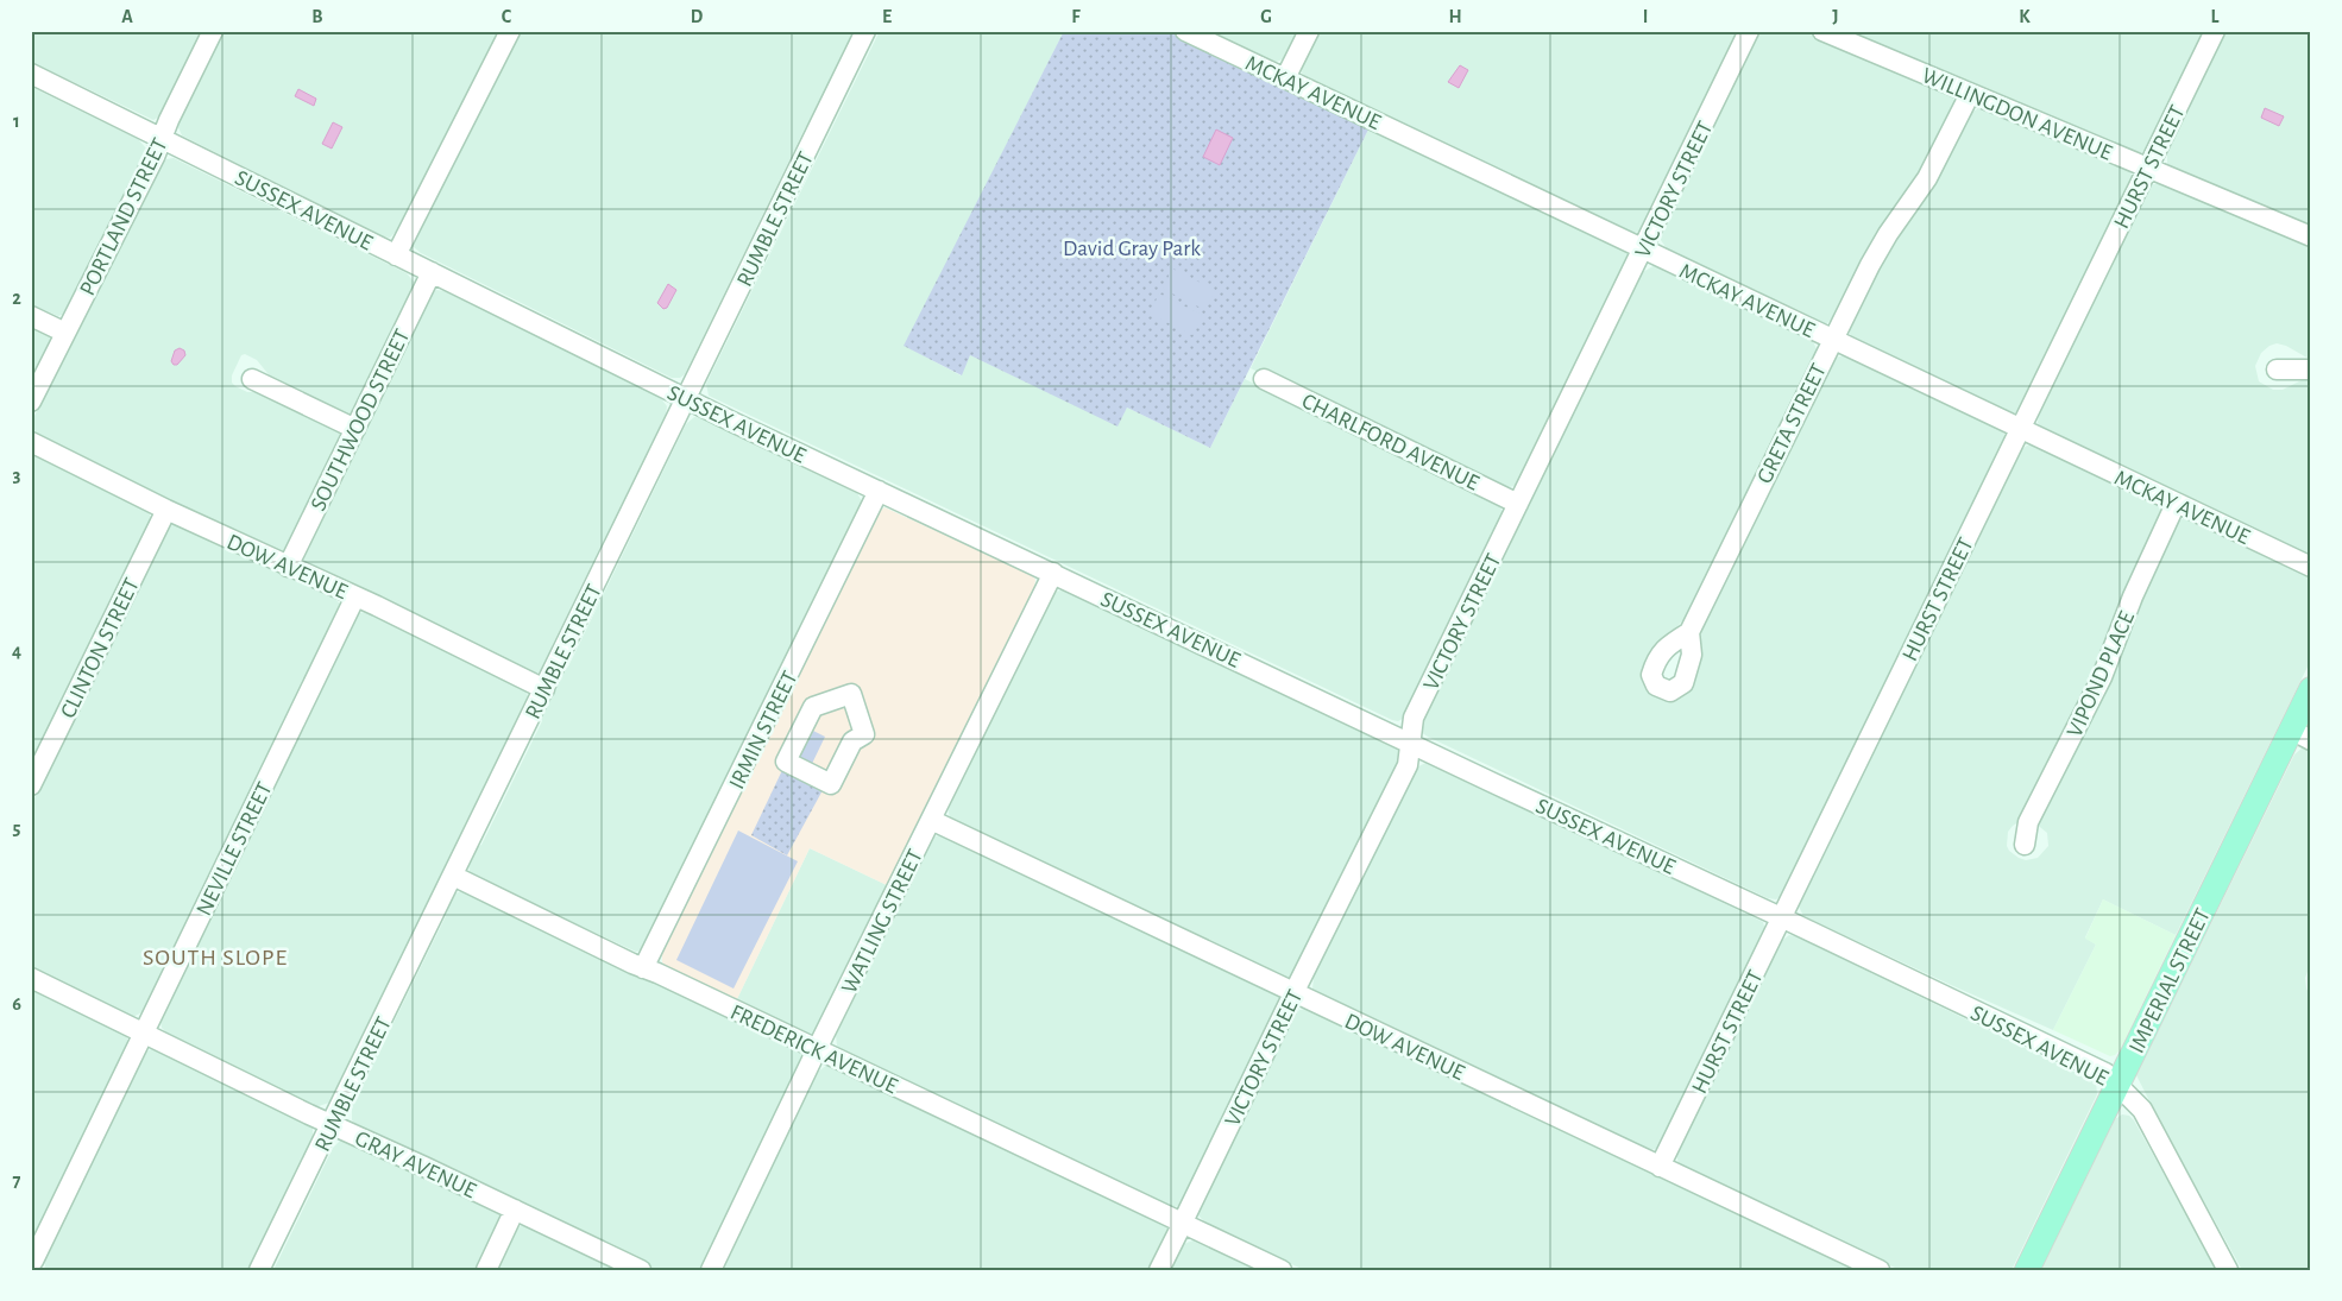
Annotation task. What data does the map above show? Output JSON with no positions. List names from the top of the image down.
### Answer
{
  "streets": {
    "main road": ["IMPERIAL STREET"],
    "street": [
      "MCKAY AVENUE",
      "WILLINGDON AVENUE",
      "HURST STREET",
      "VICTORY STREET",
      "SUSSEX AVENUE",
      "PORTLAND STREET",
      "RUMBLE STREET",
      "SOUTHWOOD STREET",
      "GRETA STREET",
      "CHARLFORD AVENUE",
      "DOW AVENUE",
      "CLINTON STREET",
      "VIPOND PLACE",
      "IRMIN STREET",
      "NEVILLE STREET",
      "WATLING STREET",
      "FREDERICK AVENUE",
      "GRAY AVENUE"
    ]
  },
  "crossings": [
    ["MCKAY AVENUE", "HURST STREET"],
    ["MCKAY AVENUE", "VICTORY STREET"],
    ["MCKAY AVENUE", "GRETA STREET"],
    ["MCKAY AVENUE", "VIPOND PLACE"],
    ["WILLINGDON AVENUE", "HURST STREET"],
    ["WILLINGDON AVENUE", "GRETA STREET"],
    ["HURST STREET", "SUSSEX AVENUE"],
    ["HURST STREET", "DOW AVENUE"],
    ["VICTORY STREET", "SUSSEX AVENUE"],
    ["VICTORY STREET", "CHARLFORD AVENUE"],
    ["VICTORY STREET", "DOW AVENUE"],
    ["VICTORY STREET", "FREDERICK AVENUE"],
    ["SUSSEX AVENUE", "PORTLAND STREET"],
    ["SUSSEX AVENUE", "RUMBLE STREET"],
    ["SUSSEX AVENUE", "SOUTHWOOD STREET"],
    ["SUSSEX AVENUE", "IRMIN STREET"],
    ["SUSSEX AVENUE", "WATLING STREET"],
    ["SUSSEX AVENUE", "IMPERIAL STREET"],
    ["RUMBLE STREET", "DOW AVENUE"],
    ["RUMBLE STREET", "FREDERICK AVENUE"],
    ["RUMBLE STREET", "GRAY AVENUE"],
    ["SOUTHWOOD STREET", "DOW AVENUE"],
    ["DOW AVENUE", "CLINTON STREET"],
    ["DOW AVENUE", "NEVILLE STREET"],
    ["DOW AVENUE", "WATLING STREET"],
    ["IRMIN STREET", "FREDERICK AVENUE"],
    ["NEVILLE STREET", "GRAY AVENUE"],
    ["WATLING STREET", "FREDERICK AVENUE"]
  ],
  "districts": ["SOUTH SLOPE"],
  "parks": ["David Gray Park"],
  "grid": {
    "columns": [
      "A",
      "B",
      "C",
      "D",
      "E",
      "F",
      "G",
      "H",
      "I",
      "J",
      "K",
      "L"
    ],
    "rows": [
      "1",
      "2",
      "3",
      "4",
      "5",
      "6",
      "7"
    ]
  }
}
